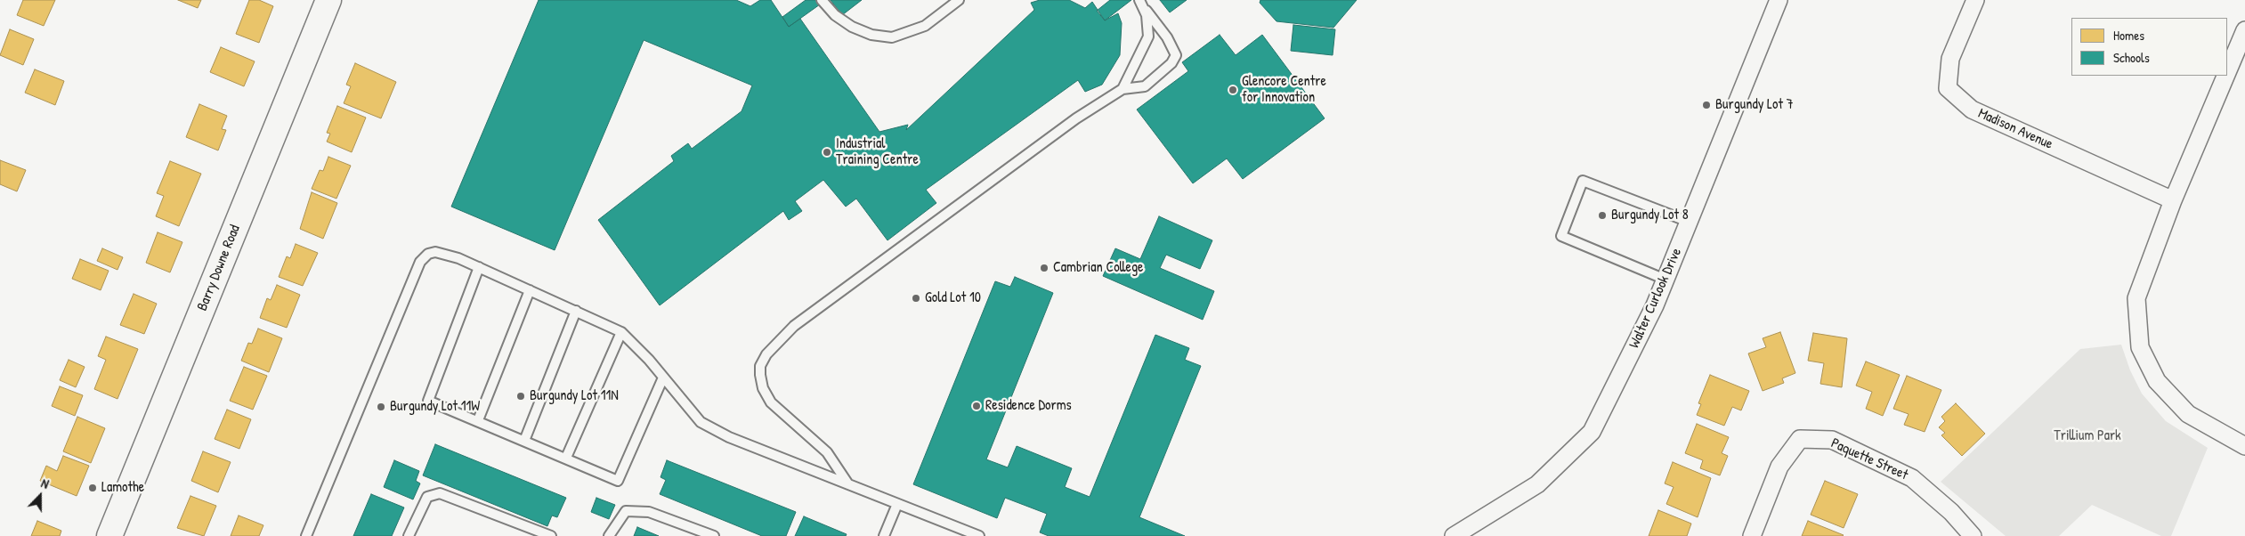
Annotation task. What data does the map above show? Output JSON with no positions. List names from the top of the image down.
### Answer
{
  "streets": {
    "main road": ["Barry Downe Road"],
    "street": ["Madison Avenue", "Walter Curlook Drive", "Paquette Street"]
  },
  "parks": ["Trillium Park"],
  "places": [
    "Glencore Centre for Innovation",
    "Burgundy Lot 7",
    "Industrial Training Centre",
    "Burgundy Lot 8",
    "Cambrian College",
    "Gold Lot 10",
    "Burgundy Lot 11N",
    "Residence Dorms",
    "Burgundy Lot 11W",
    "Lamothe"
  ],
  "legend": ["Homes", "Schools"],
  "north": "top"
}
